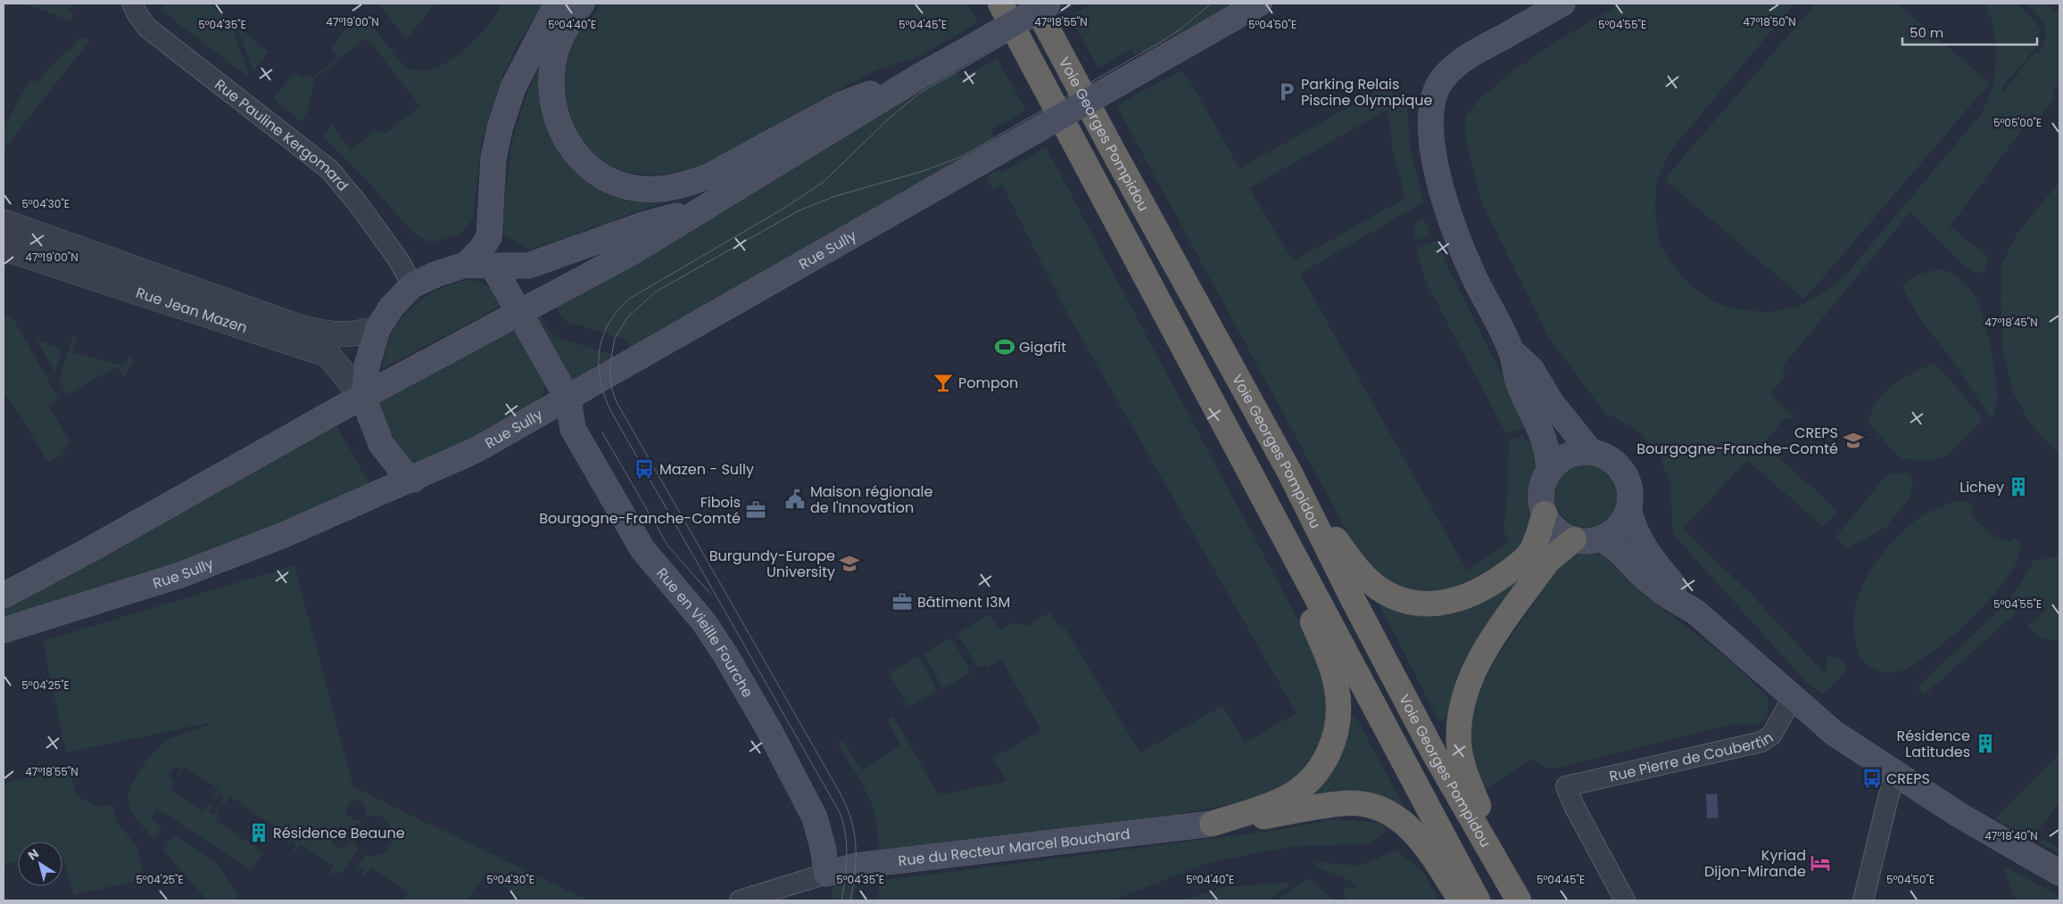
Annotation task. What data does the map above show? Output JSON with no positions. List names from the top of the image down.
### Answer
{
  "streets": {
    "highway": ["Voie Georges Pompidou"],
    "main road": ["Rue Sully", "Rue en Vieille Fourche", "Rue du Recteur Marcel Bouchard"],
    "street": ["Rue Pauline Kergomard", "Rue Jean Mazen", "Rue Pierre de Coubertin"]
  },
  "crossings": [
    ["Rue Sully", "Rue en Vieille Fourche"],
    ["Rue en Vieille Fourche", "Rue du Recteur Marcel Bouchard"]
  ],
  "places": {
    "parking": ["Parking Relais Piscine Olympique"],
    "sports": ["Gigafit"],
    "bar": ["Pompon"],
    "school or university": ["CREPS Bourgogne-Franche-Comté", "Burgundy-Europe University"],
    "bus stop": ["Mazen - Sully", "CREPS"],
    "building": ["Lichey", "Résidence Latitudes", "Résidence Beaune"],
    "public building": ["Maison régionale de l'Innovation"],
    "office": ["Fibois Bourgogne-Franche-Comté", "Bâtiment I3M"],
    "hotel": ["Kyriad Dijon-Mirande"]
  },
  "scale_bar": "50 m",
  "north": "top left",
  "coordinates": [
    "47°19'00\"N",
    "47°18'55\"N",
    "47°18'50\"N",
    "5°04'35\"E",
    "5°04'40\"E",
    "5°04'45\"E",
    "5°04'50\"E",
    "5°04'55\"E",
    "5°05'00\"E",
    "5°04'30\"E",
    "47°18'45\"N",
    "5°04'25\"E",
    "47°18'40\"N"
  ]
}
